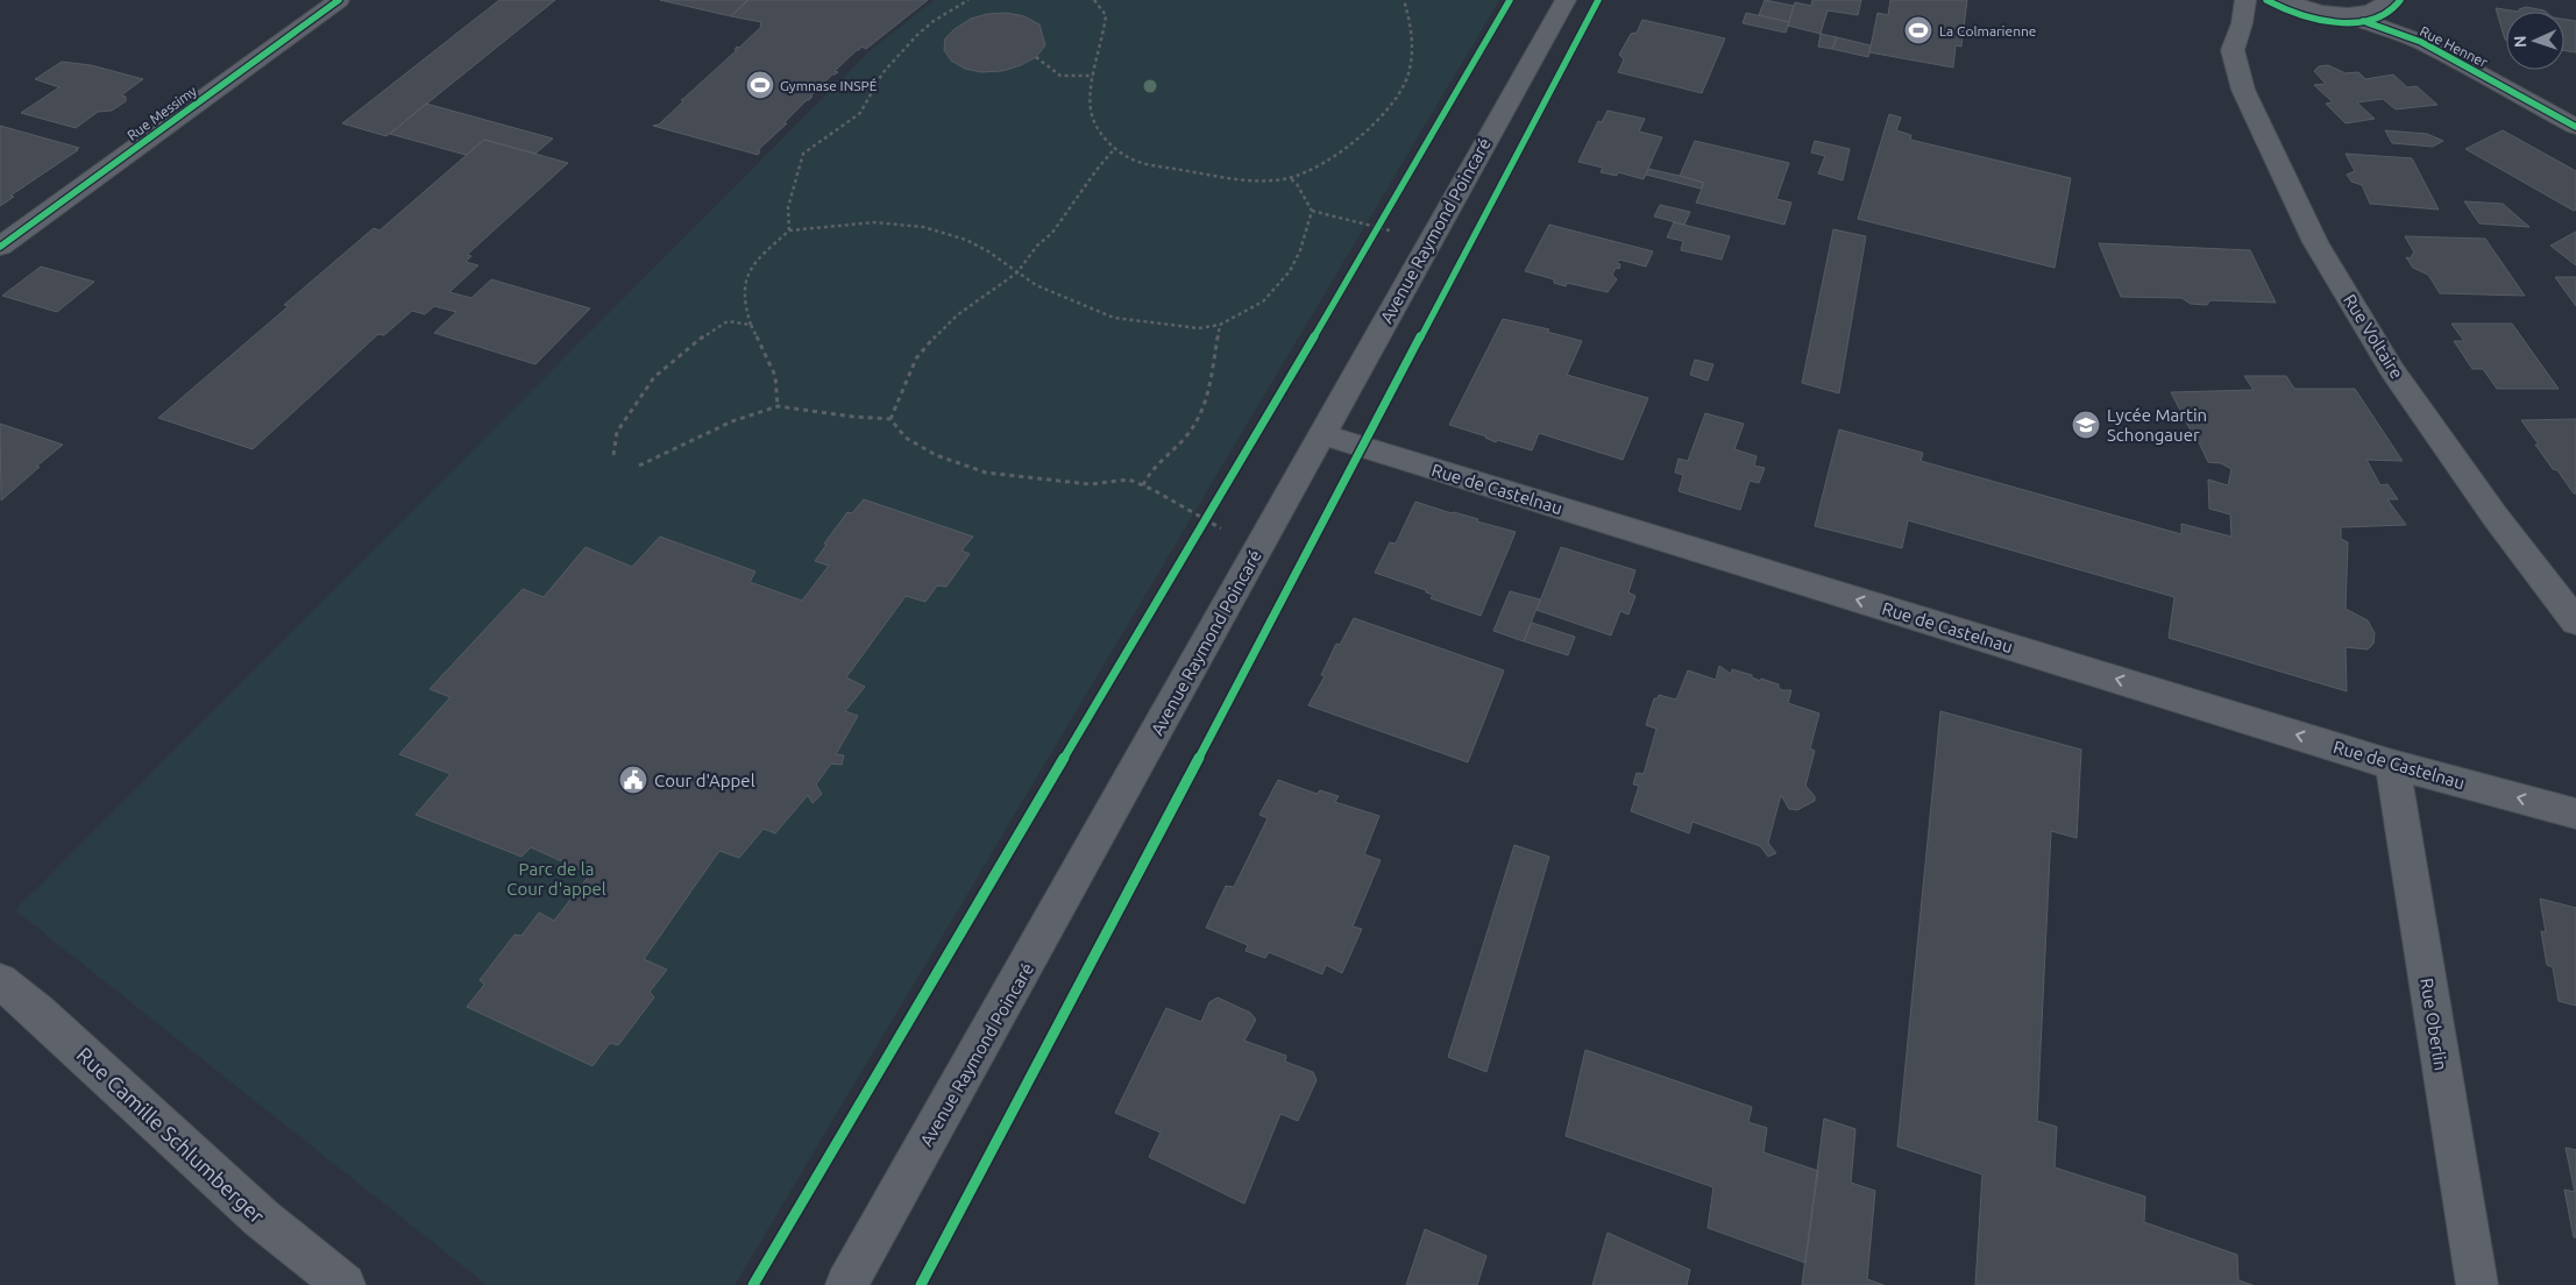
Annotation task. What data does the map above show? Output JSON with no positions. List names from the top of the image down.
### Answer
{
  "streets": {
    "street": [
      "Rue Henner",
      "Rue Messimy",
      "Avenue Raymond Poincaré",
      "Rue Voltaire",
      "Rue de Castelnau",
      "Rue Oberlin",
      "Rue Camille Schlumberger"
    ]
  },
  "crossings": [
    ["Avenue Raymond Poincaré", "Rue de Castelnau"],
    ["Rue de Castelnau", "Rue Oberlin"]
  ],
  "one_way": ["Rue de Castelnau"],
  "parks": ["Parc de la Cour d'appel"],
  "places": {
    "sports": ["La Colmarienne", "Gymnase INSPÉ"],
    "school or university": ["Lycée Martin Schongauer"],
    "public building": ["Cour d'Appel"]
  },
  "north": "left"
}
